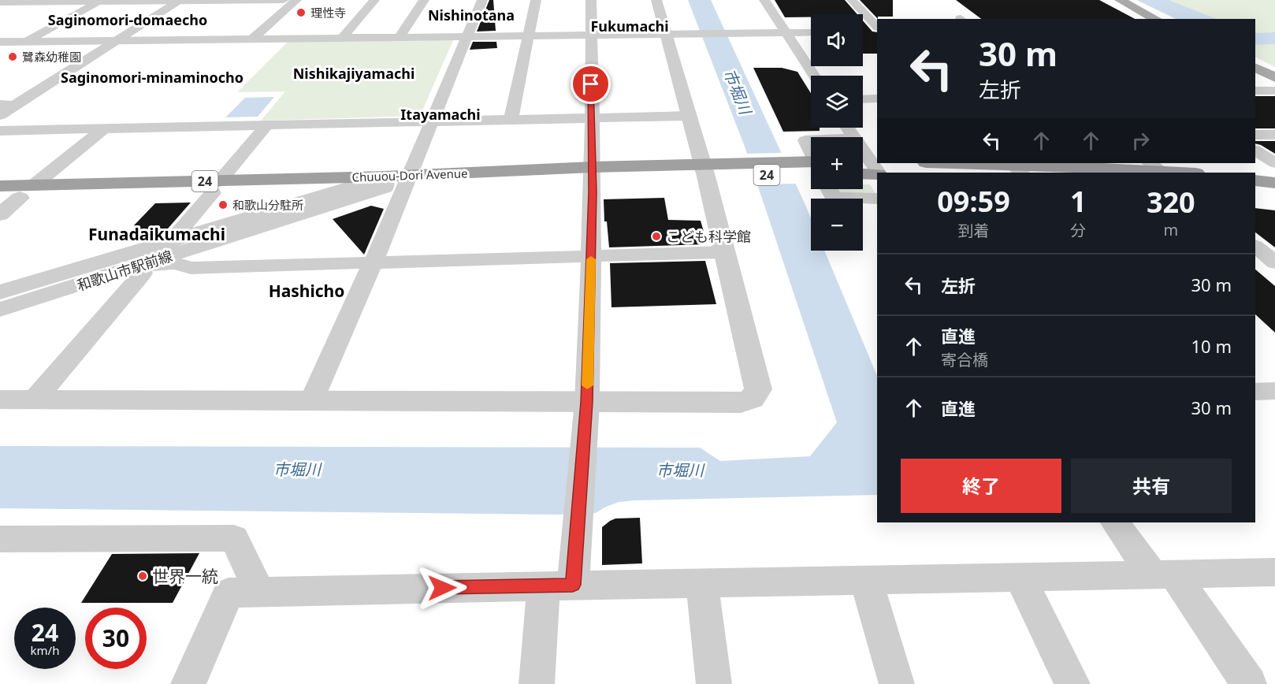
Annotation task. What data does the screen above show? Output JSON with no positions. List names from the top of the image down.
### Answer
{
  "streets": {
    "highway": ["Chuuou-Dori Avenue", "24"],
    "street": ["和歌山市駅前線"]
  },
  "crossings": [
    ["Chuuou-Dori Avenue", "和歌山市駅前線"]
  ],
  "districts": [
    "Nishinotana",
    "Saginomori-domaecho",
    "Fukumachi",
    "Nishikajiyamachi",
    "Saginomori-minaminocho",
    "Itayamachi",
    "Funadaikumachi",
    "Hashicho"
  ],
  "water": ["市堀川"],
  "places": [
    "理性寺",
    "鷺森幼稚園",
    "和歌山分駐所",
    "こども科学館",
    "世界一統"
  ],
  "page": {
    "map_buttons": ["+", "−"],
    "turn": ["30 m", "左折"],
    "eta": [
      "09:59",
      "到着",
      "1",
      "分",
      "320",
      "m"
    ],
    "list": [
      {
        "name": "左折",
        "value": "30 m"
      },
      {
        "name": "直進",
        "note": "寄合橋",
        "value": "10 m"
      },
      {
        "name": "直進",
        "value": "30 m"
      }
    ],
    "buttons": ["終了", "共有"],
    "speed": "24 km/h",
    "limit": "30"
  }
}
